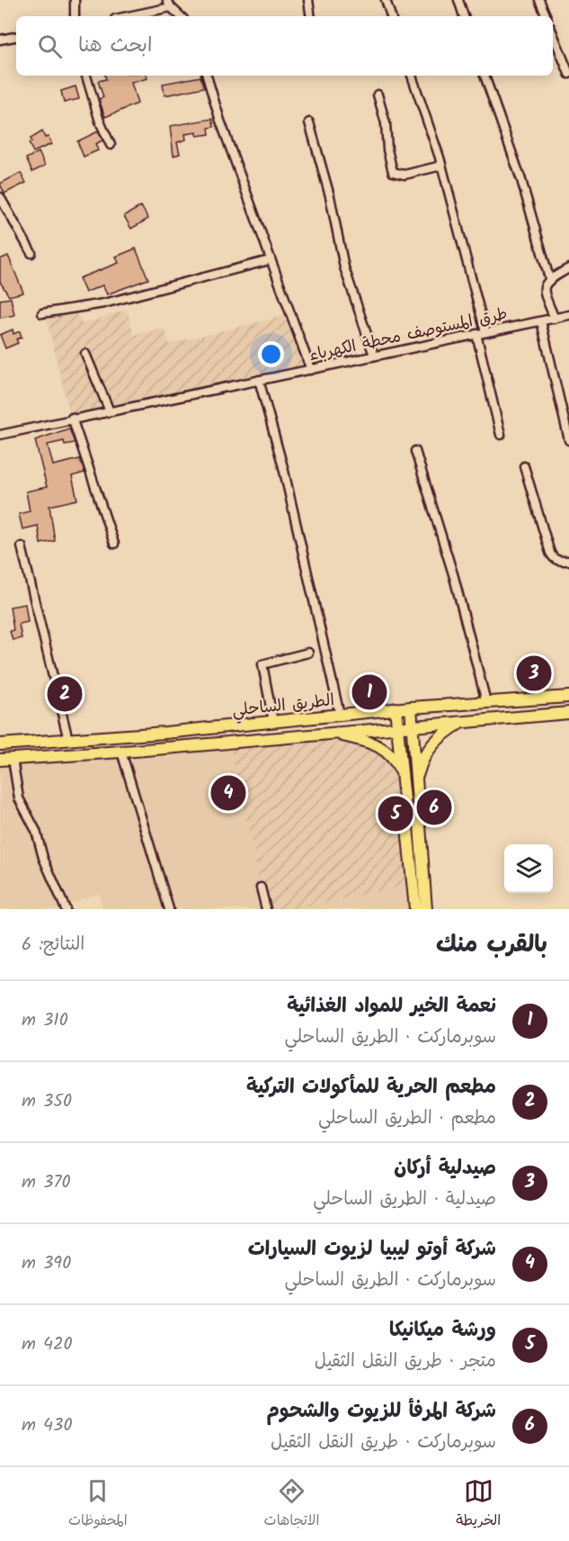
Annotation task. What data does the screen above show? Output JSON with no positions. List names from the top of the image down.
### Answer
{
  "streets": {
    "highway": ["الطريق الساحلي"],
    "street": ["طرق المستوصف محطة الكهرباء"]
  },
  "page": {
    "search": "ابحث هنا",
    "pins": [
      "3",
      "1",
      "2",
      "4",
      "6",
      "5"
    ],
    "heading": ["بالقرب منك", "النتائج: 6"],
    "list": [
      {
        "mark": "1",
        "name": "نعمة الخير للمواد الغذائية",
        "note": "سوبرماركت · الطريق الساحلي",
        "value": "310 m"
      },
      {
        "mark": "2",
        "name": "مطعم الحرية للمأكولات التركية",
        "note": "مطعم · الطريق الساحلي",
        "value": "350 m"
      },
      {
        "mark": "3",
        "name": "صيدلية أركان",
        "note": "صيدلية · الطريق الساحلي",
        "value": "370 m"
      },
      {
        "mark": "4",
        "name": "شركة أوتو ليبيا لزيوت السيارات",
        "note": "سوبرماركت · الطريق الساحلي",
        "value": "390 m"
      },
      {
        "mark": "5",
        "name": "ورشة ميكانيكا",
        "note": "متجر · طريق النقل الثقيل",
        "value": "420 m"
      },
      {
        "mark": "6",
        "name": "شركة المرفأ للزيوت والشحوم",
        "note": "سوبرماركت · طريق النقل الثقيل",
        "value": "430 m"
      }
    ],
    "nav": ["الخريطة", "الاتجاهات", "المحفوظات"]
  }
}
